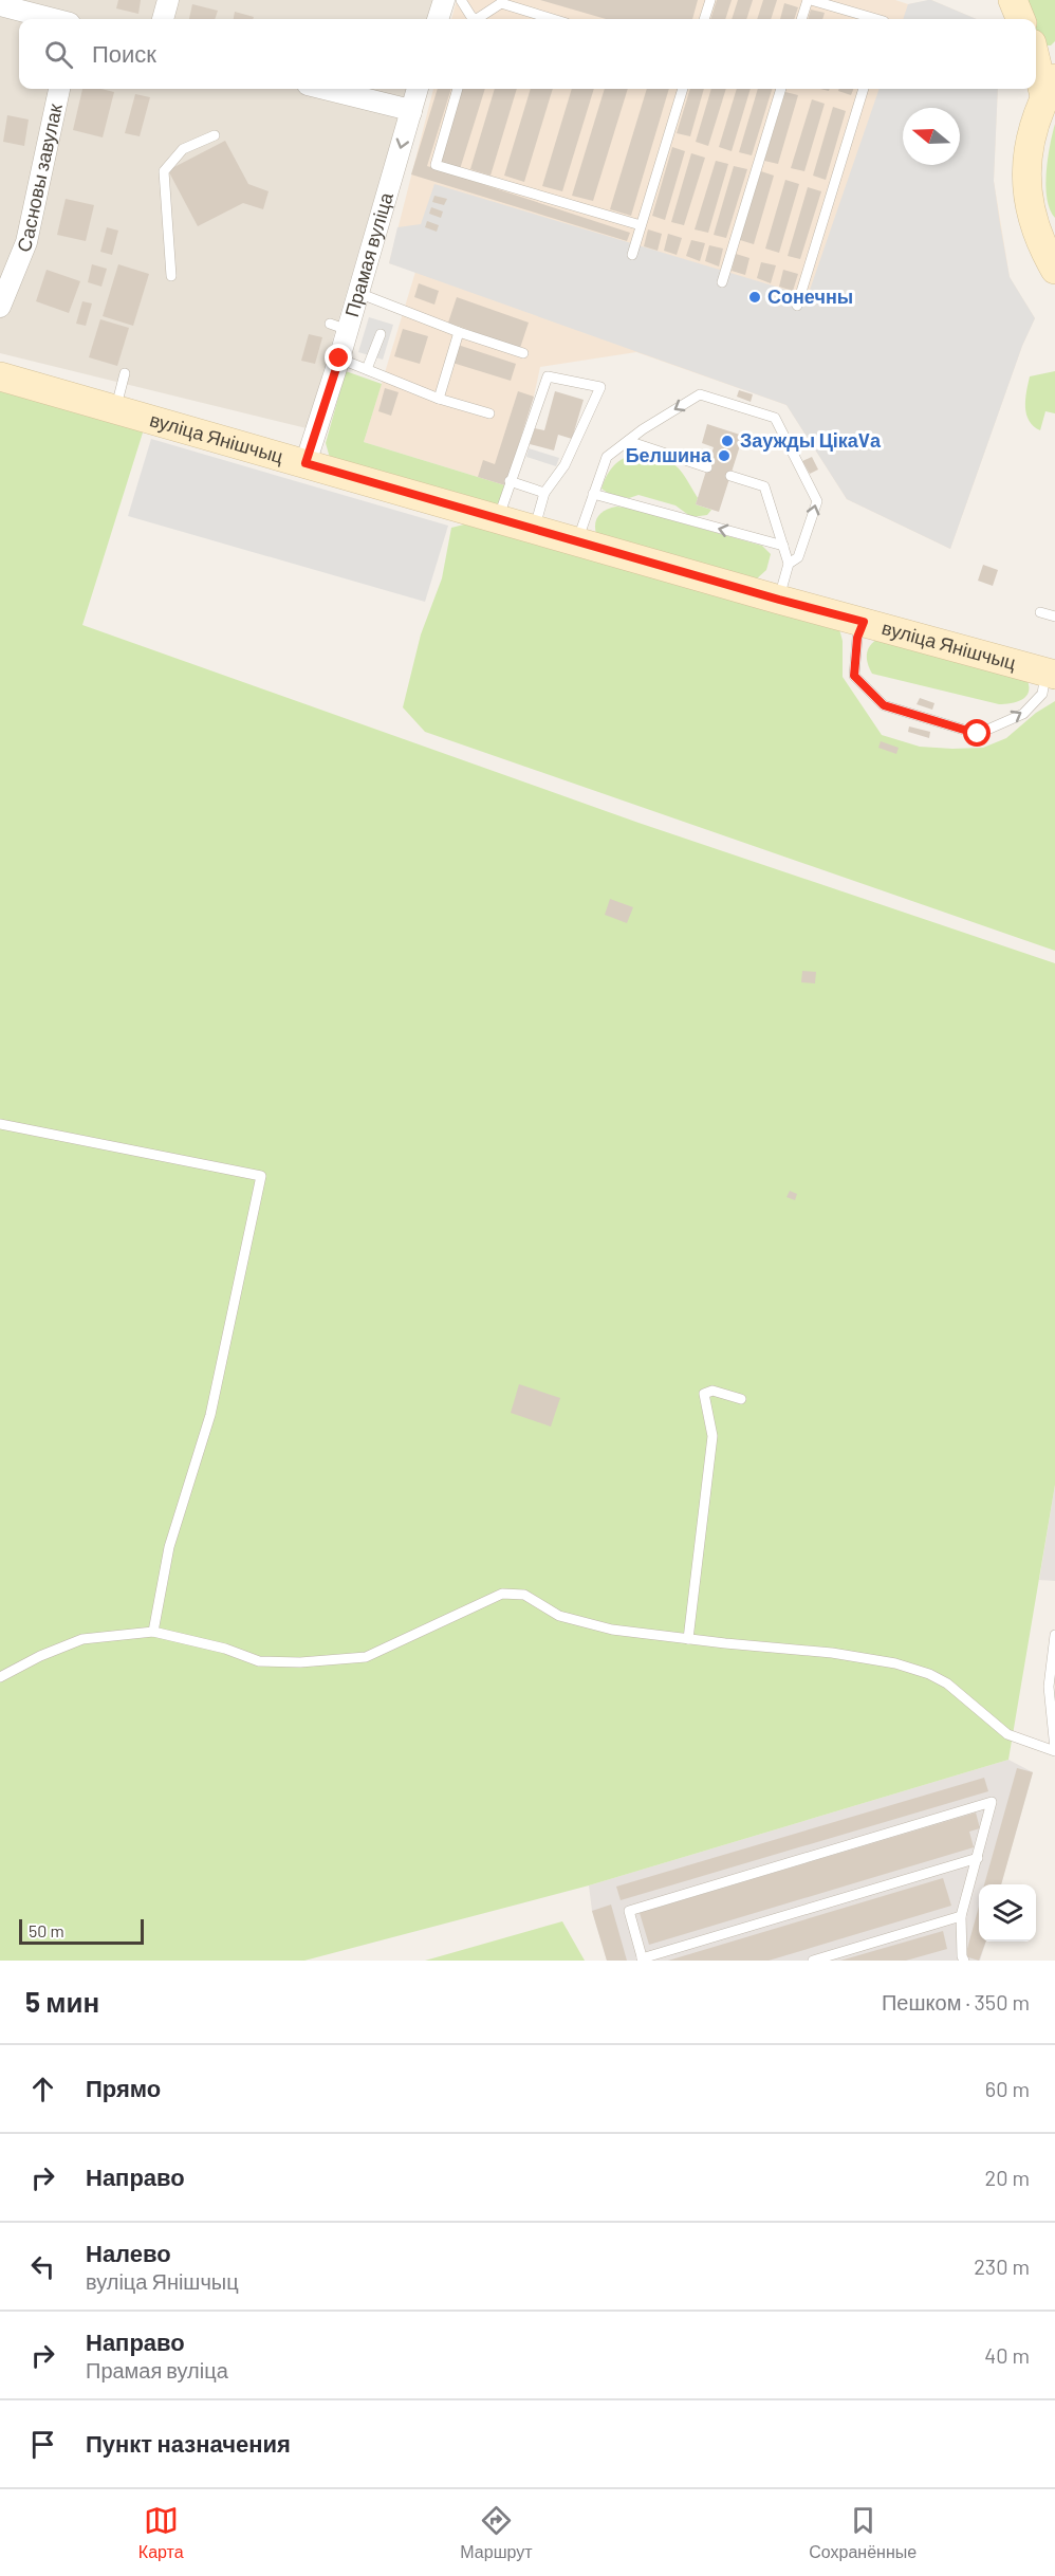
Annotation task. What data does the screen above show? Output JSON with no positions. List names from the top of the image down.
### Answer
{
  "streets": {
    "street": ["Сасновы завулак", "Прамая вуліца", "вуліца Янішчыц"]
  },
  "crossings": [
    ["Прамая вуліца", "вуліца Янішчыц"]
  ],
  "one_way": ["Прамая вуліца"],
  "places": ["Сонечны", "Заужды ЦікаVа", "Белшина"],
  "scale_bar": "50 m",
  "north": "left",
  "page": {
    "search": "Поиск",
    "scale": "50 m",
    "heading": ["5 мин", "Пешком · 350 m"],
    "list": [
      ["Прямо", "60 m"],
      ["Направо", "20 m"],
      ["Налево", "вуліца Янішчыц", "230 m"],
      ["Направо", "Прамая вуліца", "40 m"],
      "Пункт назначения"
    ],
    "nav": ["Карта", "Маршрут", "Сохранённые"]
  }
}
